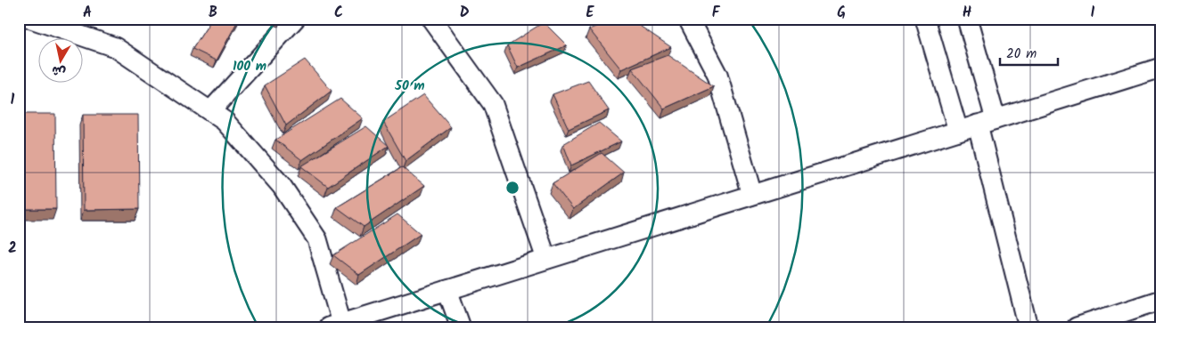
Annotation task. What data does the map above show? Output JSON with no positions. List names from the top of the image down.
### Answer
{
  "scale_bar": "20 m",
  "north": "bottom",
  "grid": {
    "columns": [
      "A",
      "B",
      "C",
      "D",
      "E",
      "F",
      "G",
      "H",
      "I"
    ],
    "rows": ["1", "2"]
  },
  "rings": ["100 m", "50 m"]
}
